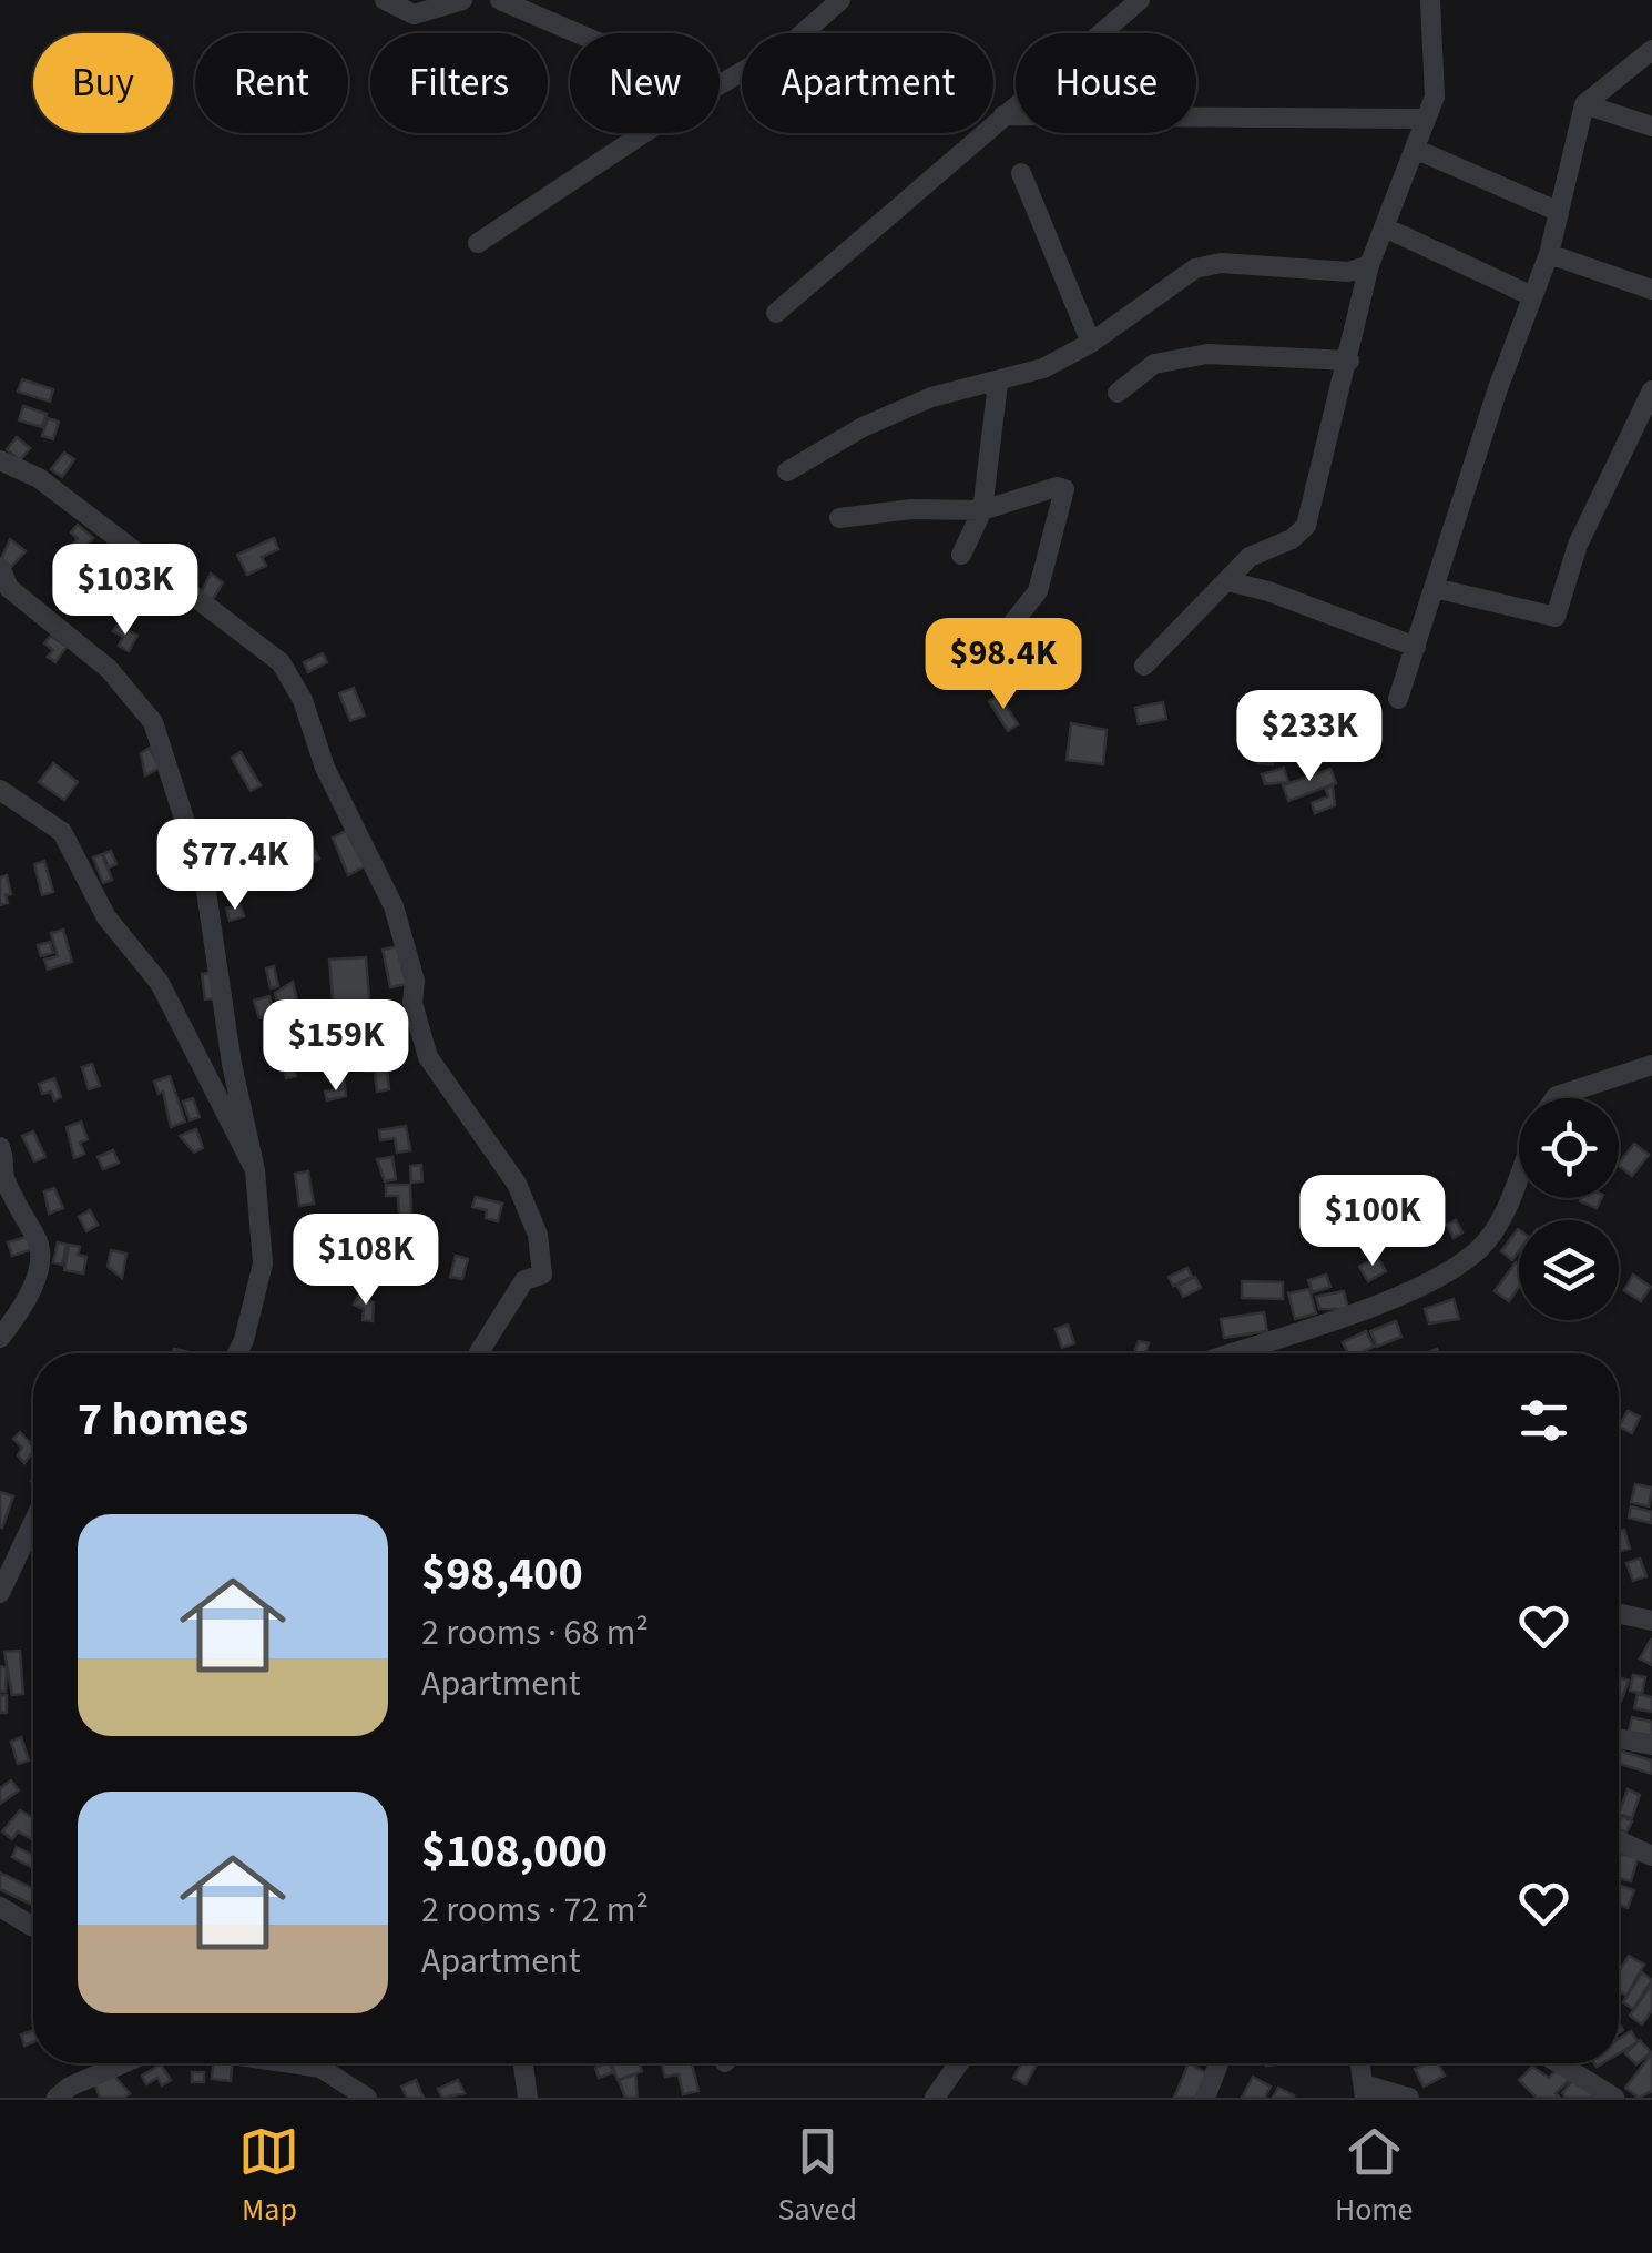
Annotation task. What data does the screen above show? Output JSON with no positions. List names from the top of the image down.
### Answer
{
  "page": {
    "chip": [
      "Buy",
      "Rent",
      "Filters",
      "New",
      "Apartment",
      "House"
    ],
    "price": [
      "$103K",
      "$98.4K",
      "$233K",
      "$77.4K",
      "$159K",
      "$100K",
      "$108K"
    ],
    "heading": "7 homes",
    "list": [
      {
        "name": "$98,400",
        "note": "2 rooms · 68 m² · Apartment"
      },
      {
        "name": "$108,000",
        "note": "2 rooms · 72 m² · Apartment"
      }
    ],
    "tabs": ["Map", "Saved", "Home"]
  }
}
